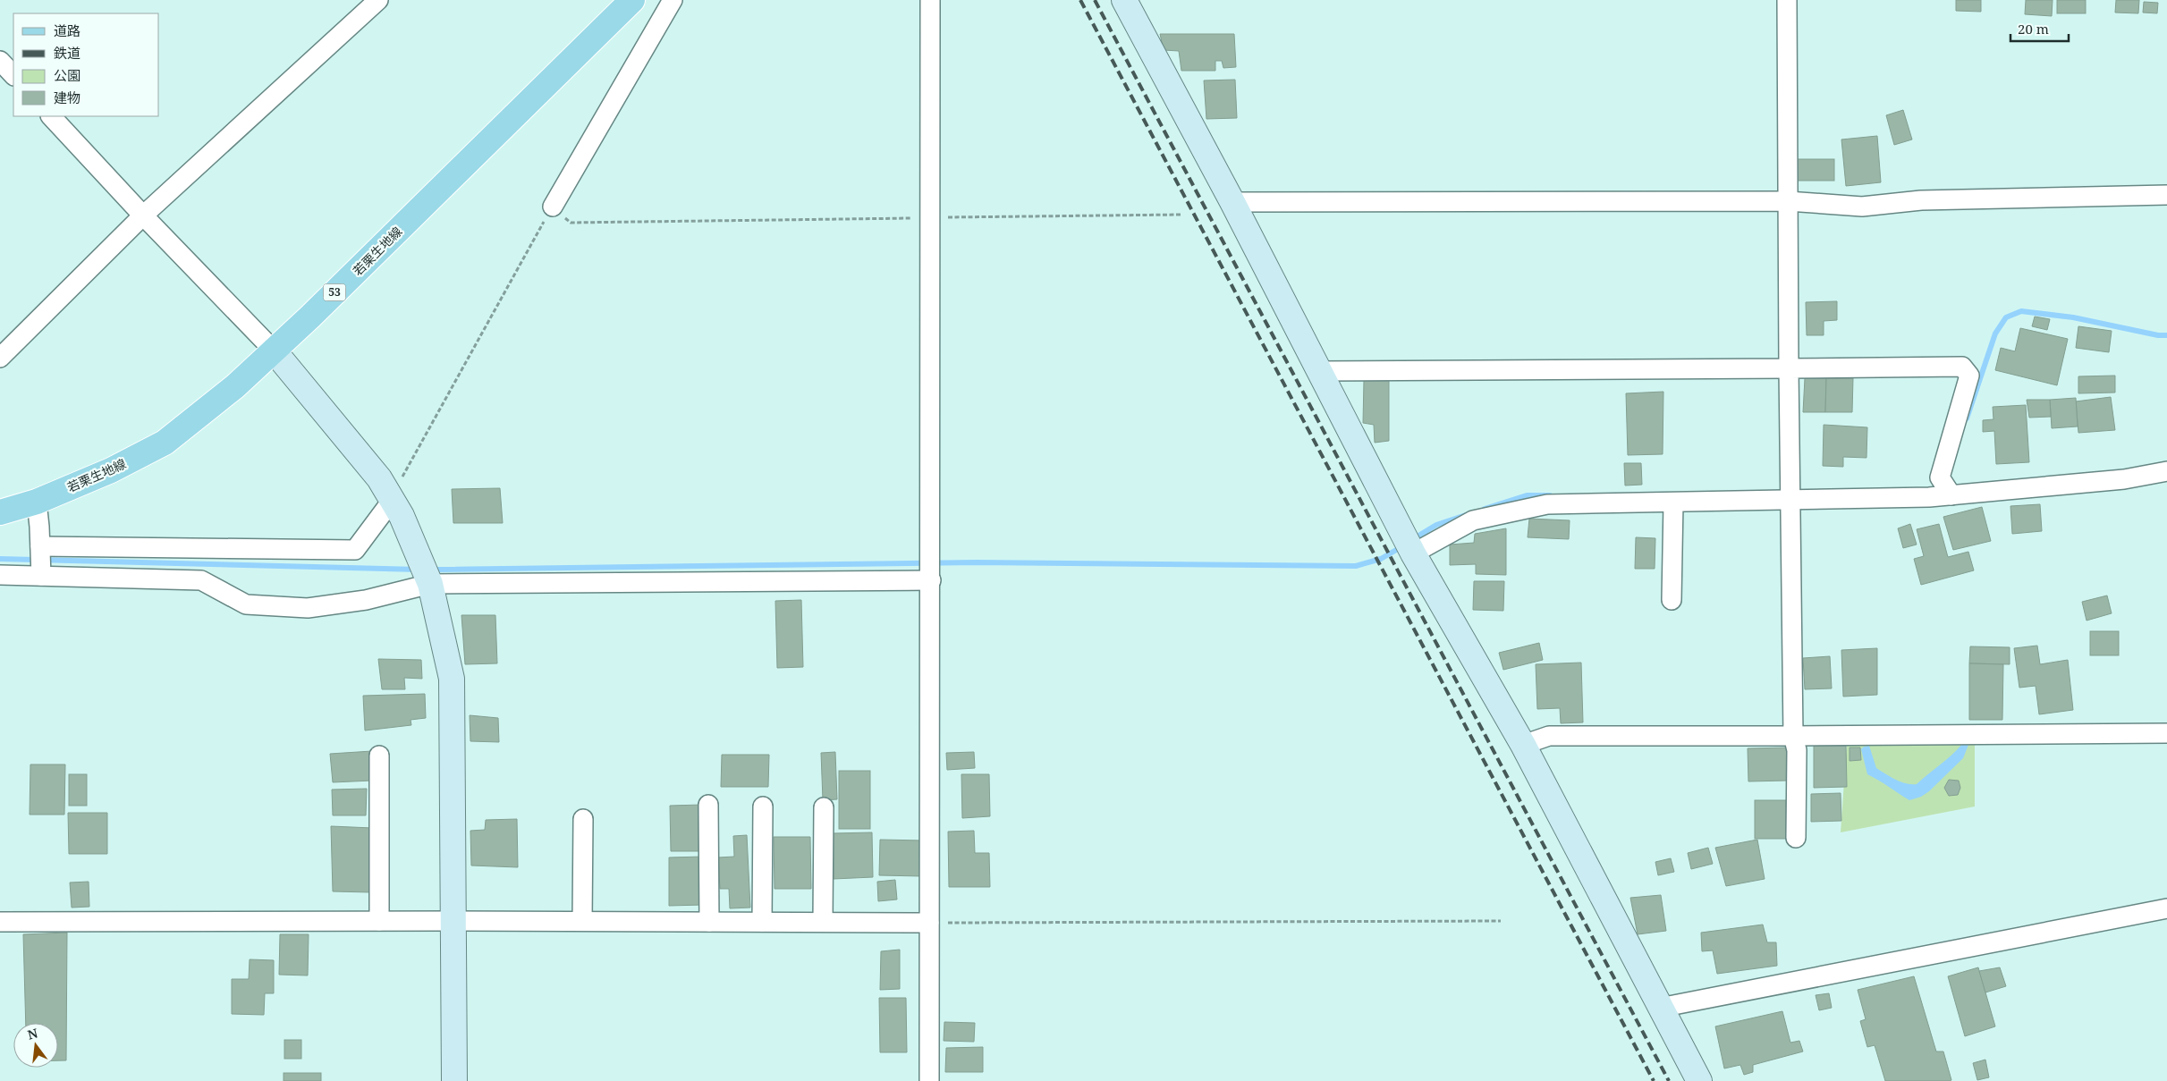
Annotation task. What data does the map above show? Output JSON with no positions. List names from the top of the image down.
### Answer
{
  "streets": {
    "main road": ["若栗生地線", "53"]
  },
  "legend": [
    "道路",
    "鉄道",
    "公園",
    "建物"
  ],
  "scale_bar": "20 m",
  "north": "top"
}
